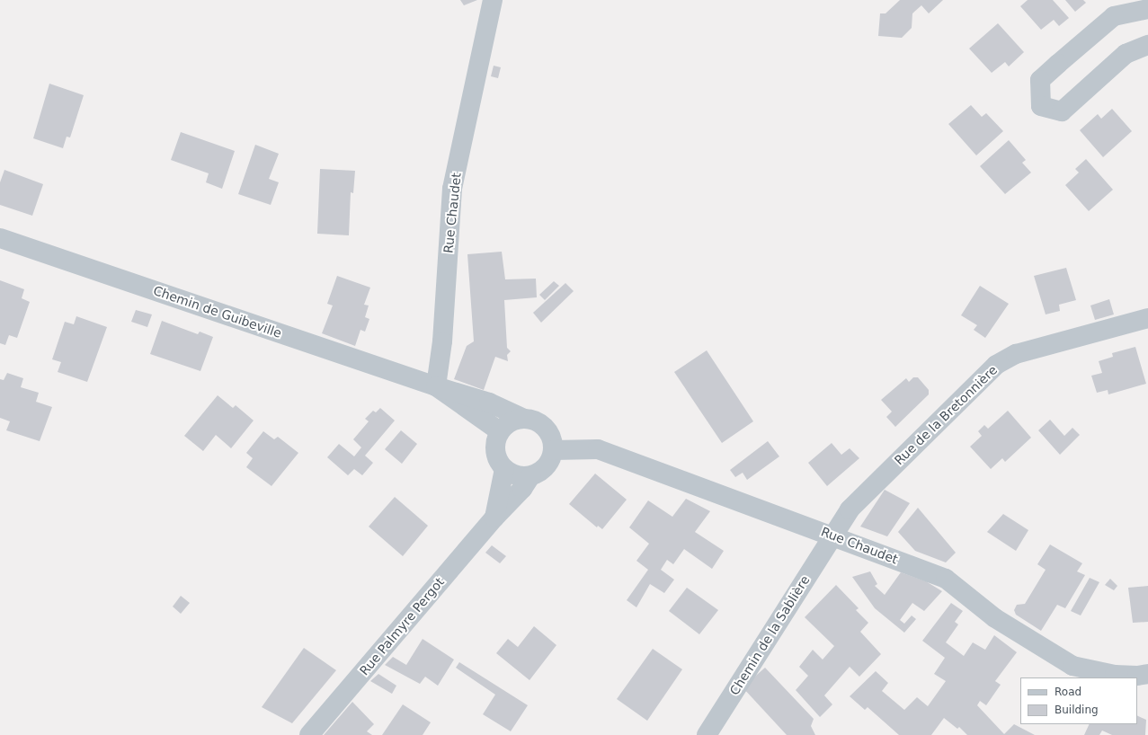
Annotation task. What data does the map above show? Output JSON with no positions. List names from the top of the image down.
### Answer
{
  "streets": {
    "street": [
      "Rue Chaudet",
      "Chemin de Guibeville",
      "Rue de la Bretonnière",
      "Rue Palmyre Pergot",
      "Chemin de la Sablière"
    ]
  },
  "crossings": [
    ["Rue Chaudet", "Chemin de Guibeville"],
    ["Rue Chaudet", "Rue de la Bretonnière"],
    ["Rue Chaudet", "Rue Palmyre Pergot"],
    ["Rue Chaudet", "Chemin de la Sablière"],
    ["Rue de la Bretonnière", "Chemin de la Sablière"]
  ],
  "legend": ["Road", "Building"]
}
